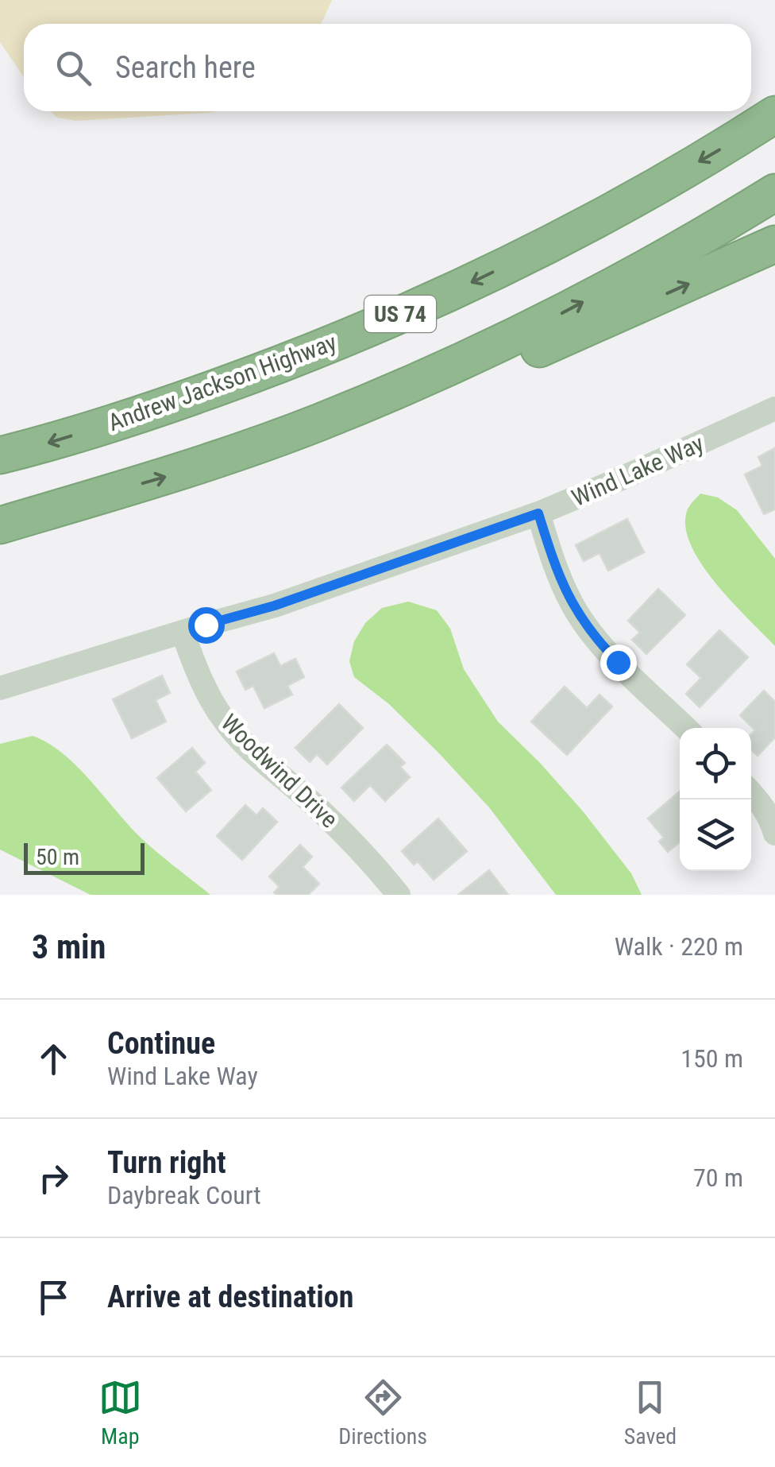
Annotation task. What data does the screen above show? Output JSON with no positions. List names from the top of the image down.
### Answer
{
  "streets": {
    "highway": ["US 74", "Andrew Jackson Highway"],
    "street": ["Wind Lake Way", "Woodwind Drive"]
  },
  "crossings": [
    ["Wind Lake Way", "Woodwind Drive"]
  ],
  "scale_bar": "50 m",
  "page": {
    "search": "Search here",
    "scale": "50 m",
    "heading": ["3 min", "Walk · 220 m"],
    "list": [
      ["Continue", "Wind Lake Way", "150 m"],
      ["Turn right", "Daybreak Court", "70 m"],
      "Arrive at destination"
    ],
    "nav": ["Map", "Directions", "Saved"]
  }
}
